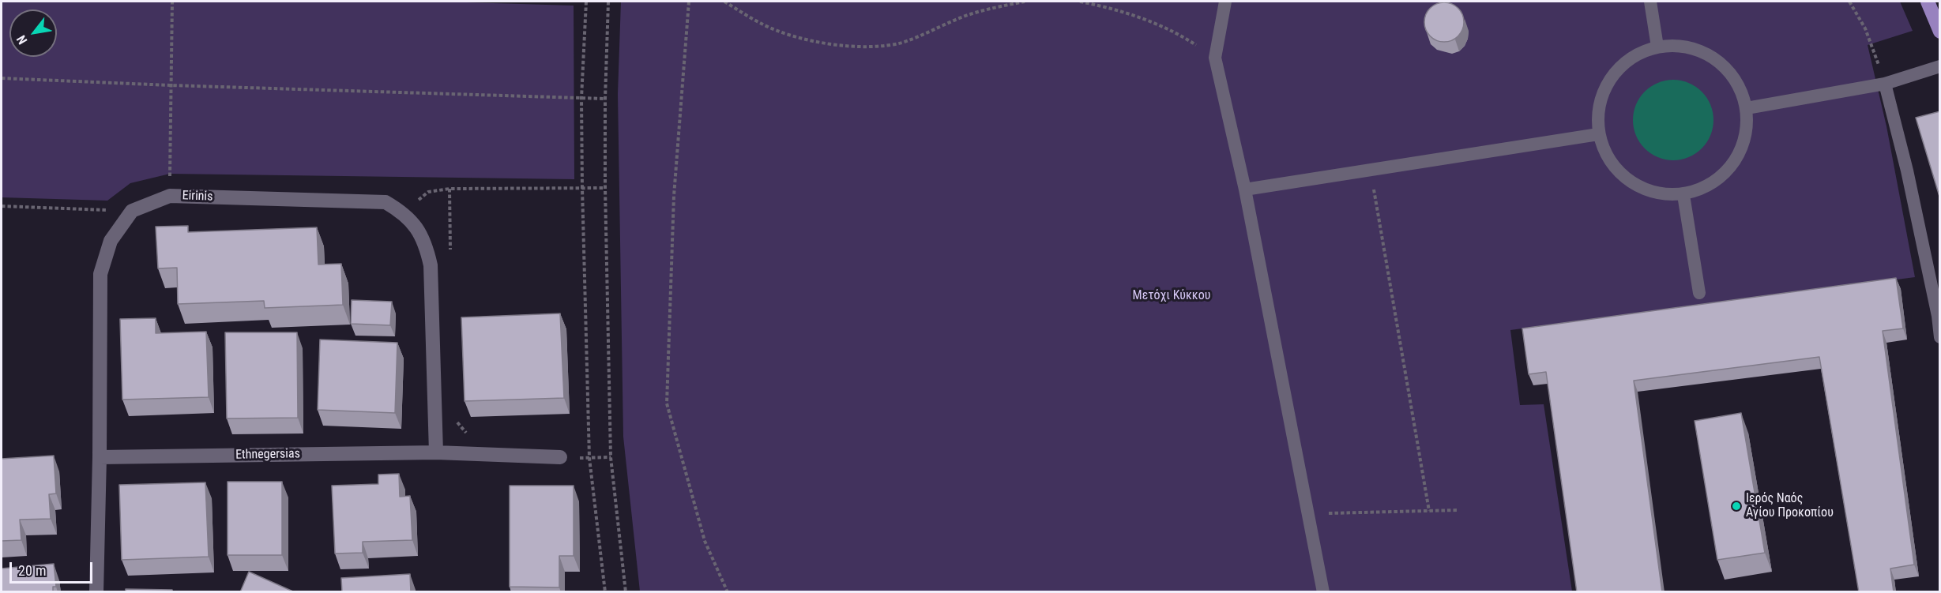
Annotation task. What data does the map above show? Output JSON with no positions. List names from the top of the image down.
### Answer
{
  "streets": {
    "street": ["Eirinis", "Ethnegersias"]
  },
  "crossings": [
    ["Eirinis", "Ethnegersias"]
  ],
  "parks": ["Μετόχι Κύκκου"],
  "places": ["Ιερός Ναός Αγίου Προκοπίου"],
  "scale_bar": "20 m",
  "north": "bottom left"
}
